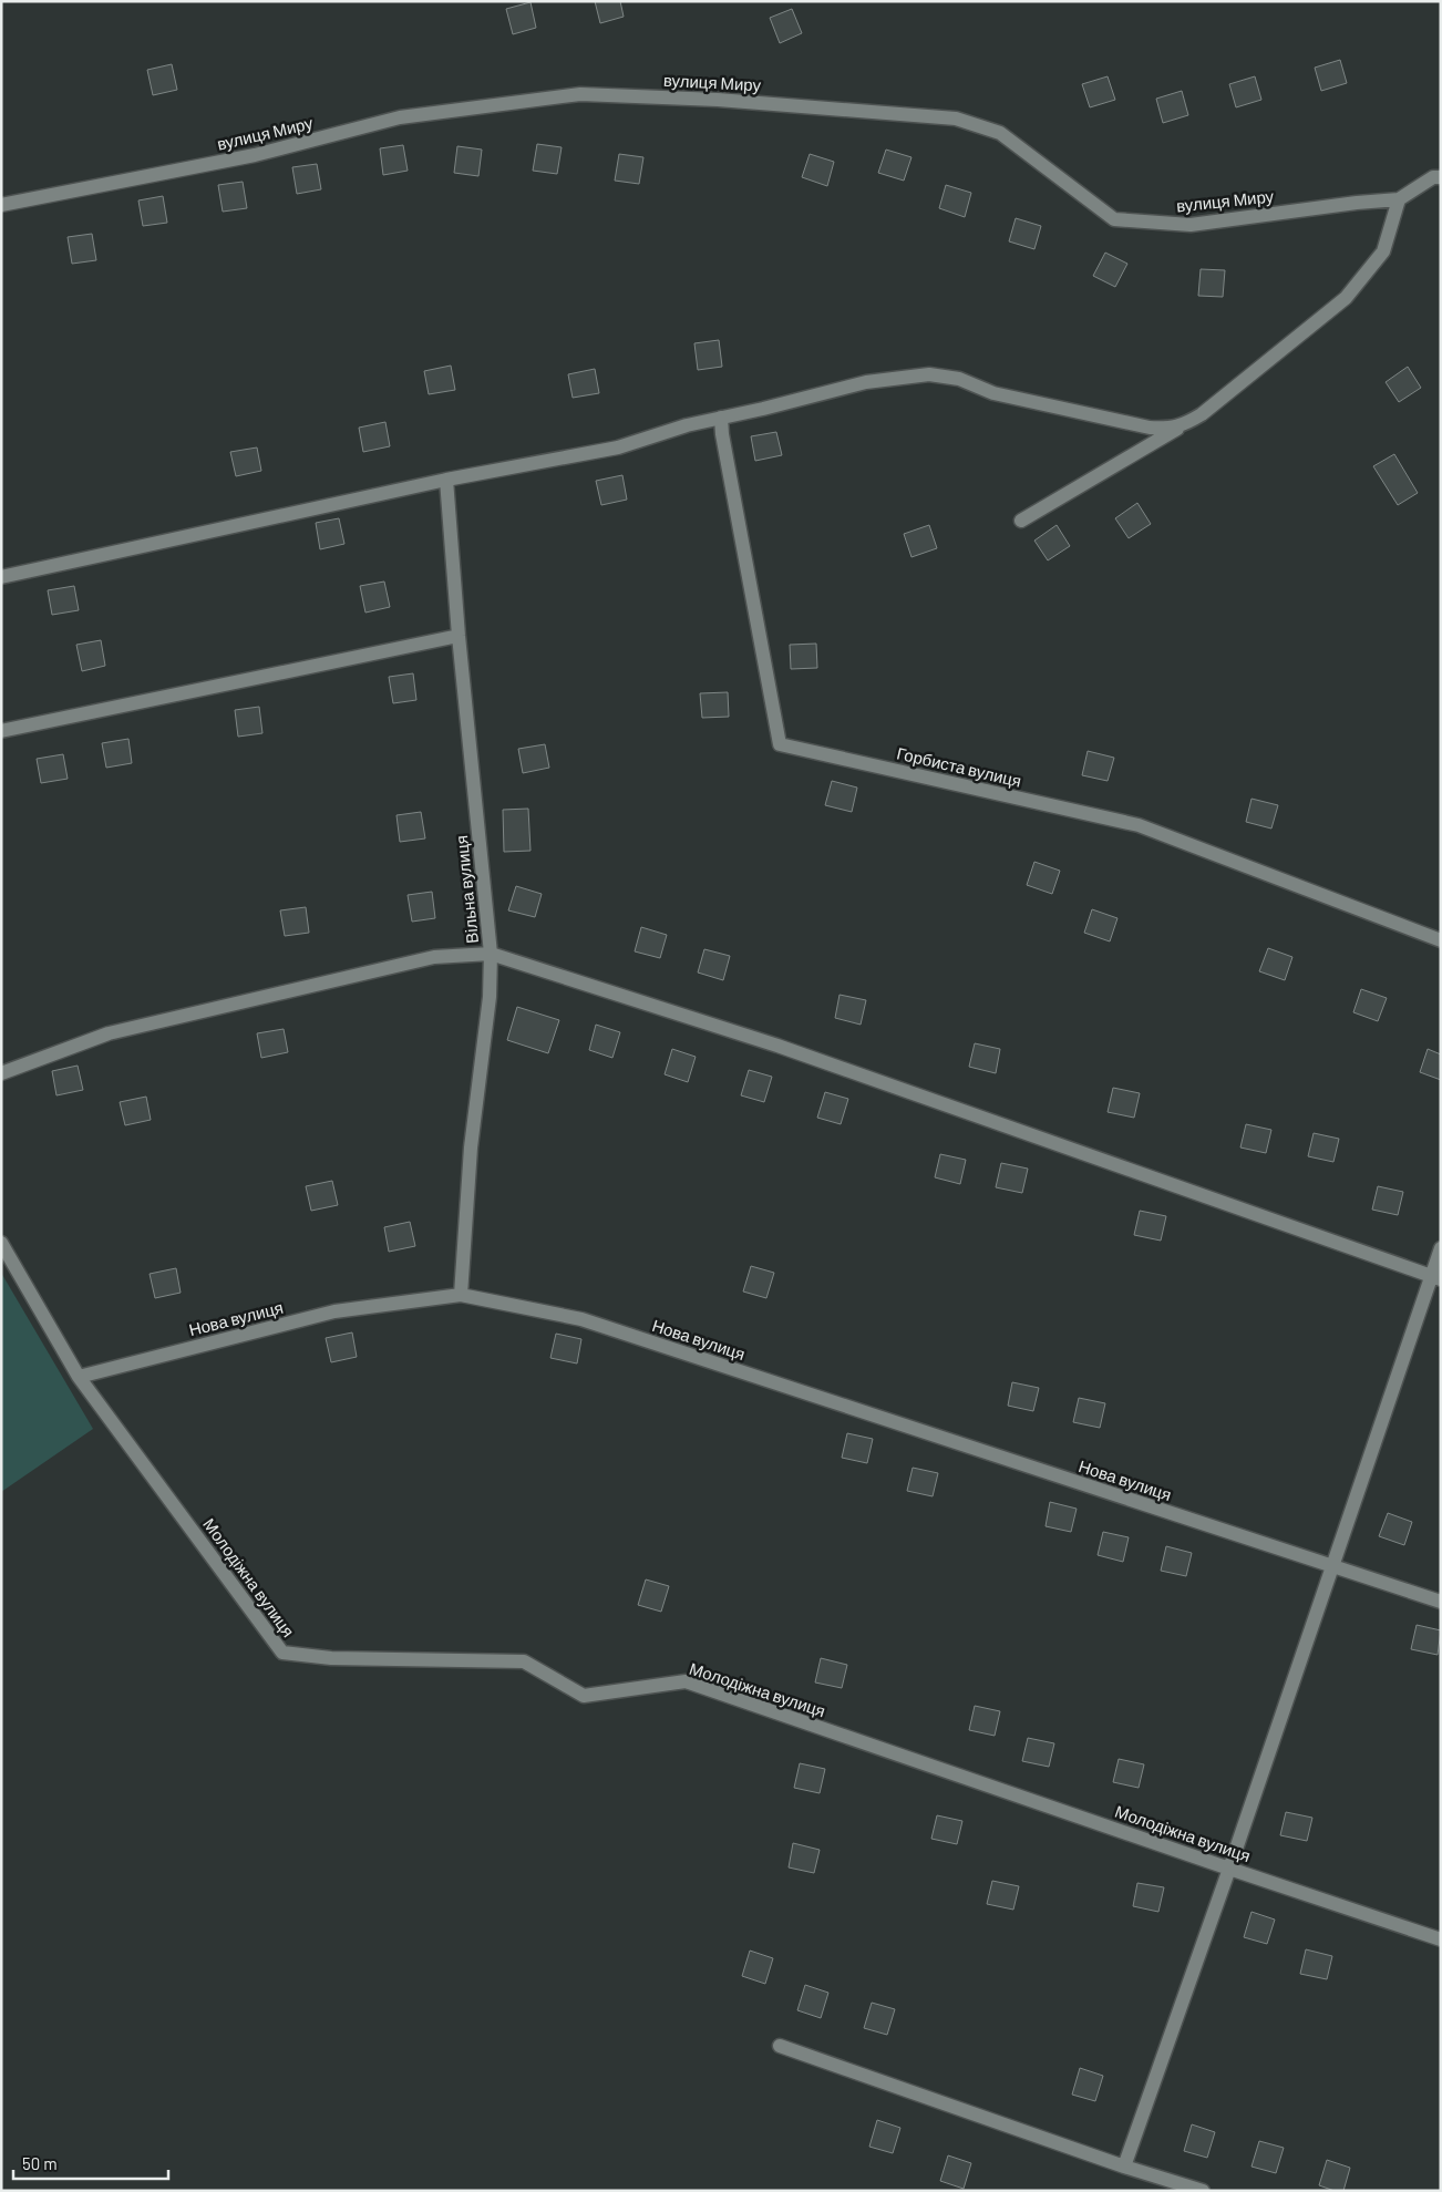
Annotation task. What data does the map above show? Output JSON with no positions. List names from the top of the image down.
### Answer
{
  "streets": {
    "street": [
      "вулиця Миру",
      "Горбиста вулиця",
      "Вільна вулиця",
      "Нова вулиця",
      "Молодіжна вулиця"
    ]
  },
  "crossings": [
    ["Вільна вулиця", "Нова вулиця"],
    ["Нова вулиця", "Молодіжна вулиця"]
  ],
  "scale_bar": "50 m"
}
